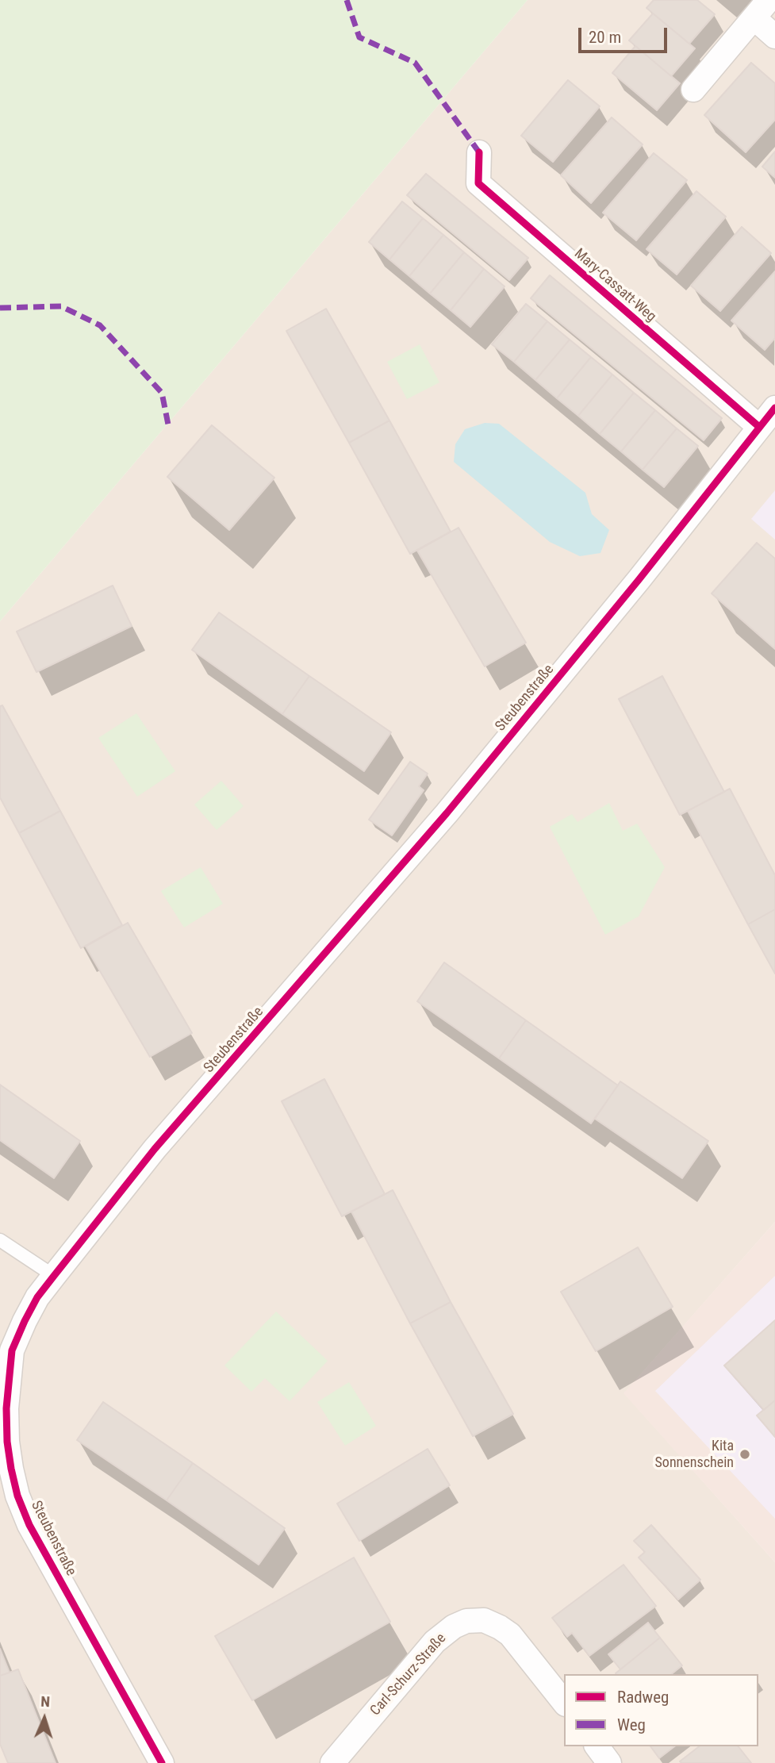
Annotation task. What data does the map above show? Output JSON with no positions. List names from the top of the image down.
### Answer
{
  "streets": {
    "street": ["Mary-Cassatt-Weg", "Steubenstraße", "Carl-Schurz-Straße"]
  },
  "crossings": [
    ["Mary-Cassatt-Weg", "Steubenstraße"]
  ],
  "places": ["Kita Sonnenschein"],
  "legend": ["Radweg", "Weg"],
  "scale_bar": "20 m",
  "north": "top"
}
